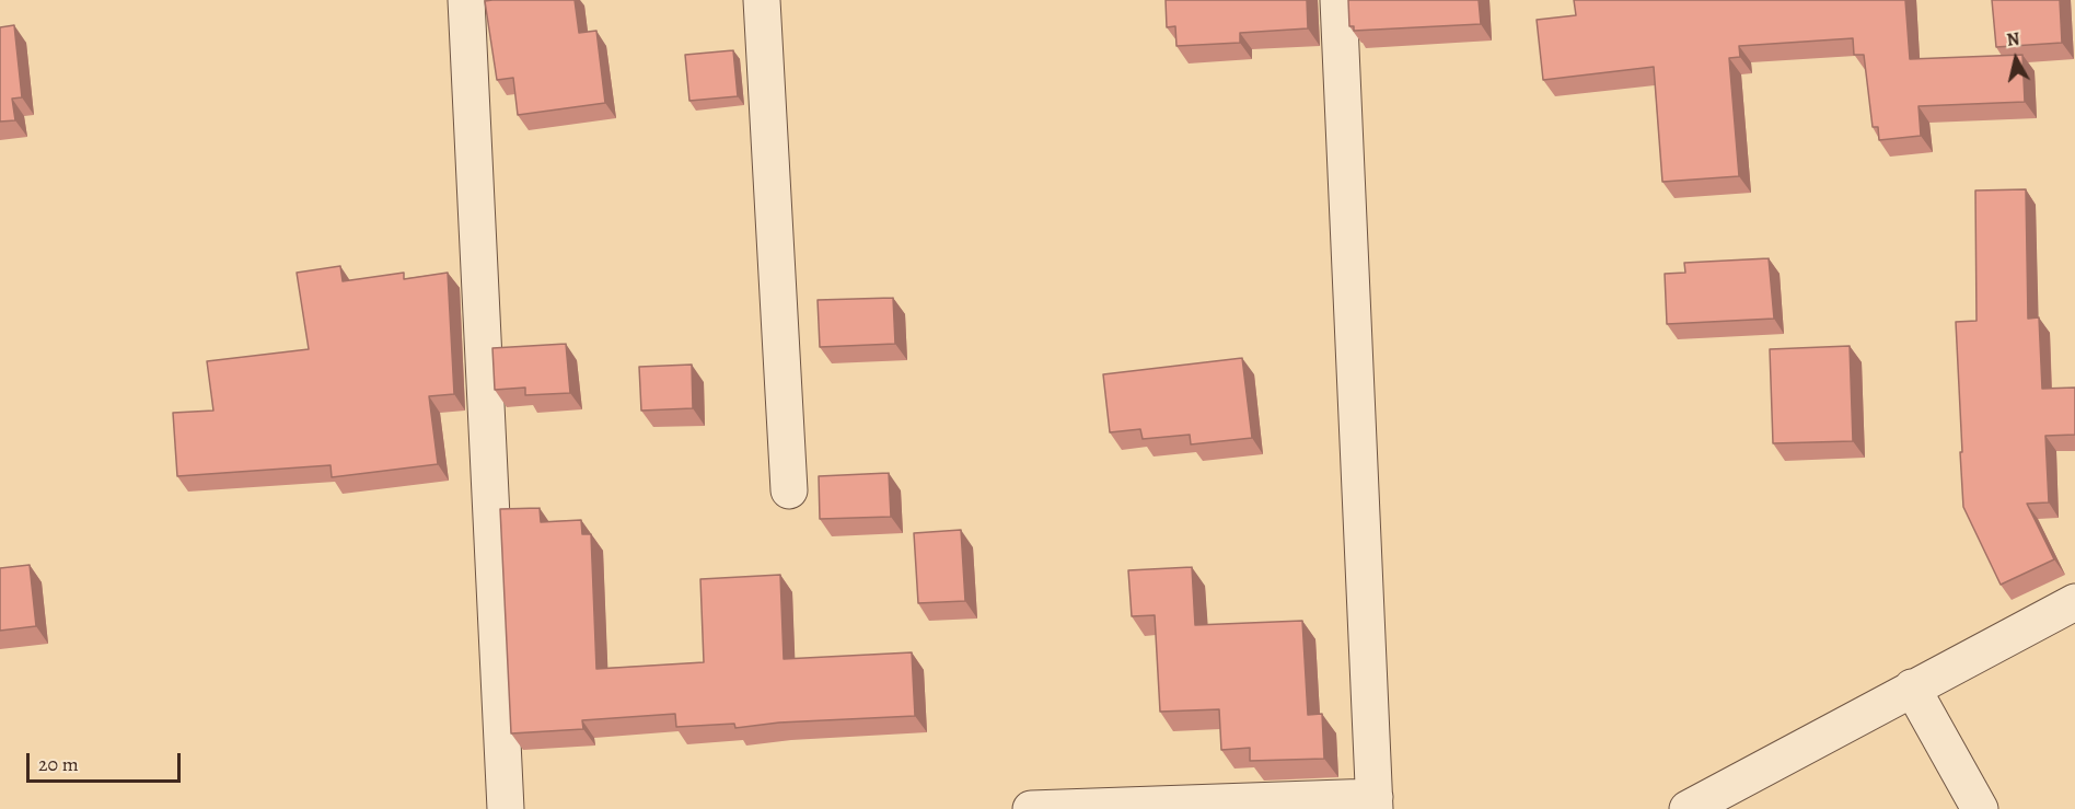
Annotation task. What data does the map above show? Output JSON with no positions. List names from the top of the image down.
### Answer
{
  "scale_bar": "20 m",
  "north": "top"
}
